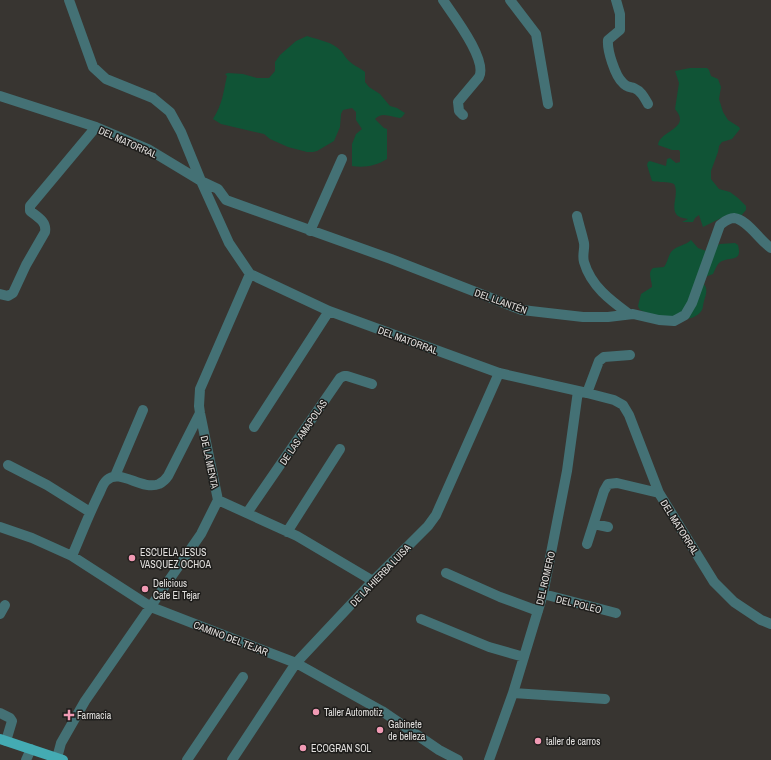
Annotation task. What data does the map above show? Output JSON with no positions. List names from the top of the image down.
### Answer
{
  "streets": {
    "street": [
      "DEL MATORRAL",
      "DEL LLANTÉN",
      "DE LAS AMAPOLAS",
      "DE LA MENTA",
      "DE LA HIERBA LUISA",
      "DEL ROMERO",
      "DEL POLEO",
      "CAMINO DEL TEJAR"
    ]
  },
  "crossings": [
    ["DEL MATORRAL", "DEL LLANTÉN"],
    ["DEL MATORRAL", "DE LA MENTA"],
    ["DEL MATORRAL", "DE LA HIERBA LUISA"],
    ["DEL MATORRAL", "DEL ROMERO"],
    ["DE LA MENTA", "CAMINO DEL TEJAR"],
    ["DE LA HIERBA LUISA", "CAMINO DEL TEJAR"],
    ["DEL ROMERO", "DEL POLEO"]
  ],
  "places": {
    "other": [
      "ESCUELA JESUS VASQUEZ OCHOA",
      "Delicious Cafe El Tejar",
      "Taller Automotiz",
      "Gabinete de belleza",
      "taller de carros",
      "ECOGRAN SOL"
    ],
    "health": ["Farmacia"]
  }
}
